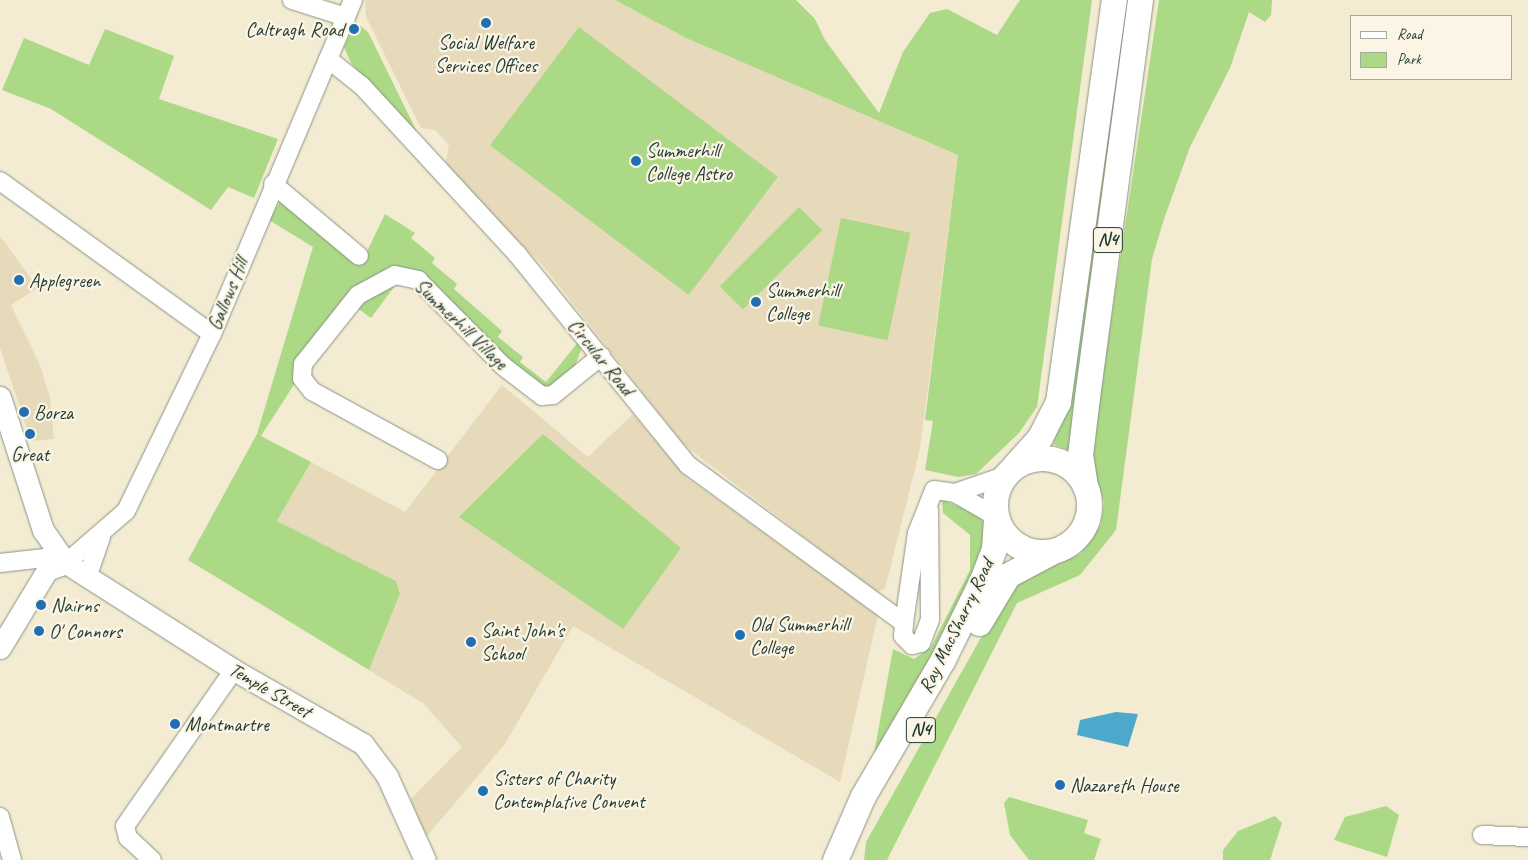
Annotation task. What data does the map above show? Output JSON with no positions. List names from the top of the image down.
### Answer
{
  "streets": {
    "highway": ["N4", "Ray MacSharry Road"],
    "main road": ["Temple Street"],
    "street": ["Gallows Hill", "Summerhill Village", "Circular Road"]
  },
  "crossings": [
    ["N4", "Ray MacSharry Road"],
    ["Gallows Hill", "Circular Road"],
    ["Gallows Hill", "Temple Street"],
    ["Summerhill Village", "Circular Road"]
  ],
  "places": [
    "Social Welfare Services Offices",
    "Caltragh Road",
    "Summerhill College Astro",
    "Applegreen",
    "Summerhill College",
    "Borza",
    "Great",
    "Nairns",
    "O' Connors",
    "Old Summerhill College",
    "Saint John's School",
    "Montmartre",
    "Nazareth House",
    "Sisters of Charity Contemplative Convent"
  ],
  "legend": ["Road", "Park"]
}
